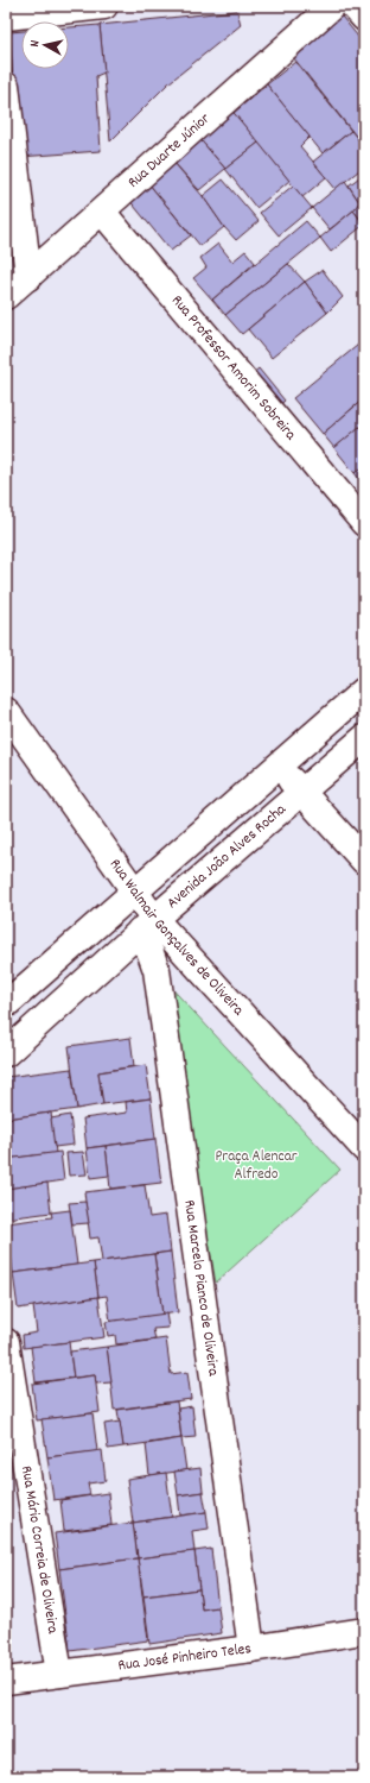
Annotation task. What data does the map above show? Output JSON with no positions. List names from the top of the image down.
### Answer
{
  "streets": {
    "street": [
      "Rua Duarte Júnior",
      "Rua Professor Amorim Sobreira",
      "Avenida João Alves Rocha",
      "Rua Walmair Gonçalves de Oliveira",
      "Rua Marcelo Pianco de Oliveira",
      "Rua Mário Correia de Oliveira",
      "Rua José Pinheiro Teles"
    ]
  },
  "crossings": [
    ["Rua Duarte Júnior", "Rua Professor Amorim Sobreira"],
    ["Avenida João Alves Rocha", "Rua Walmair Gonçalves de Oliveira"],
    ["Avenida João Alves Rocha", "Rua Marcelo Pianco de Oliveira"],
    ["Rua Walmair Gonçalves de Oliveira", "Rua Marcelo Pianco de Oliveira"],
    ["Rua Marcelo Pianco de Oliveira", "Rua José Pinheiro Teles"],
    ["Rua Mário Correia de Oliveira", "Rua José Pinheiro Teles"]
  ],
  "parks": ["Praça Alencar Alfredo"],
  "north": "left"
}
